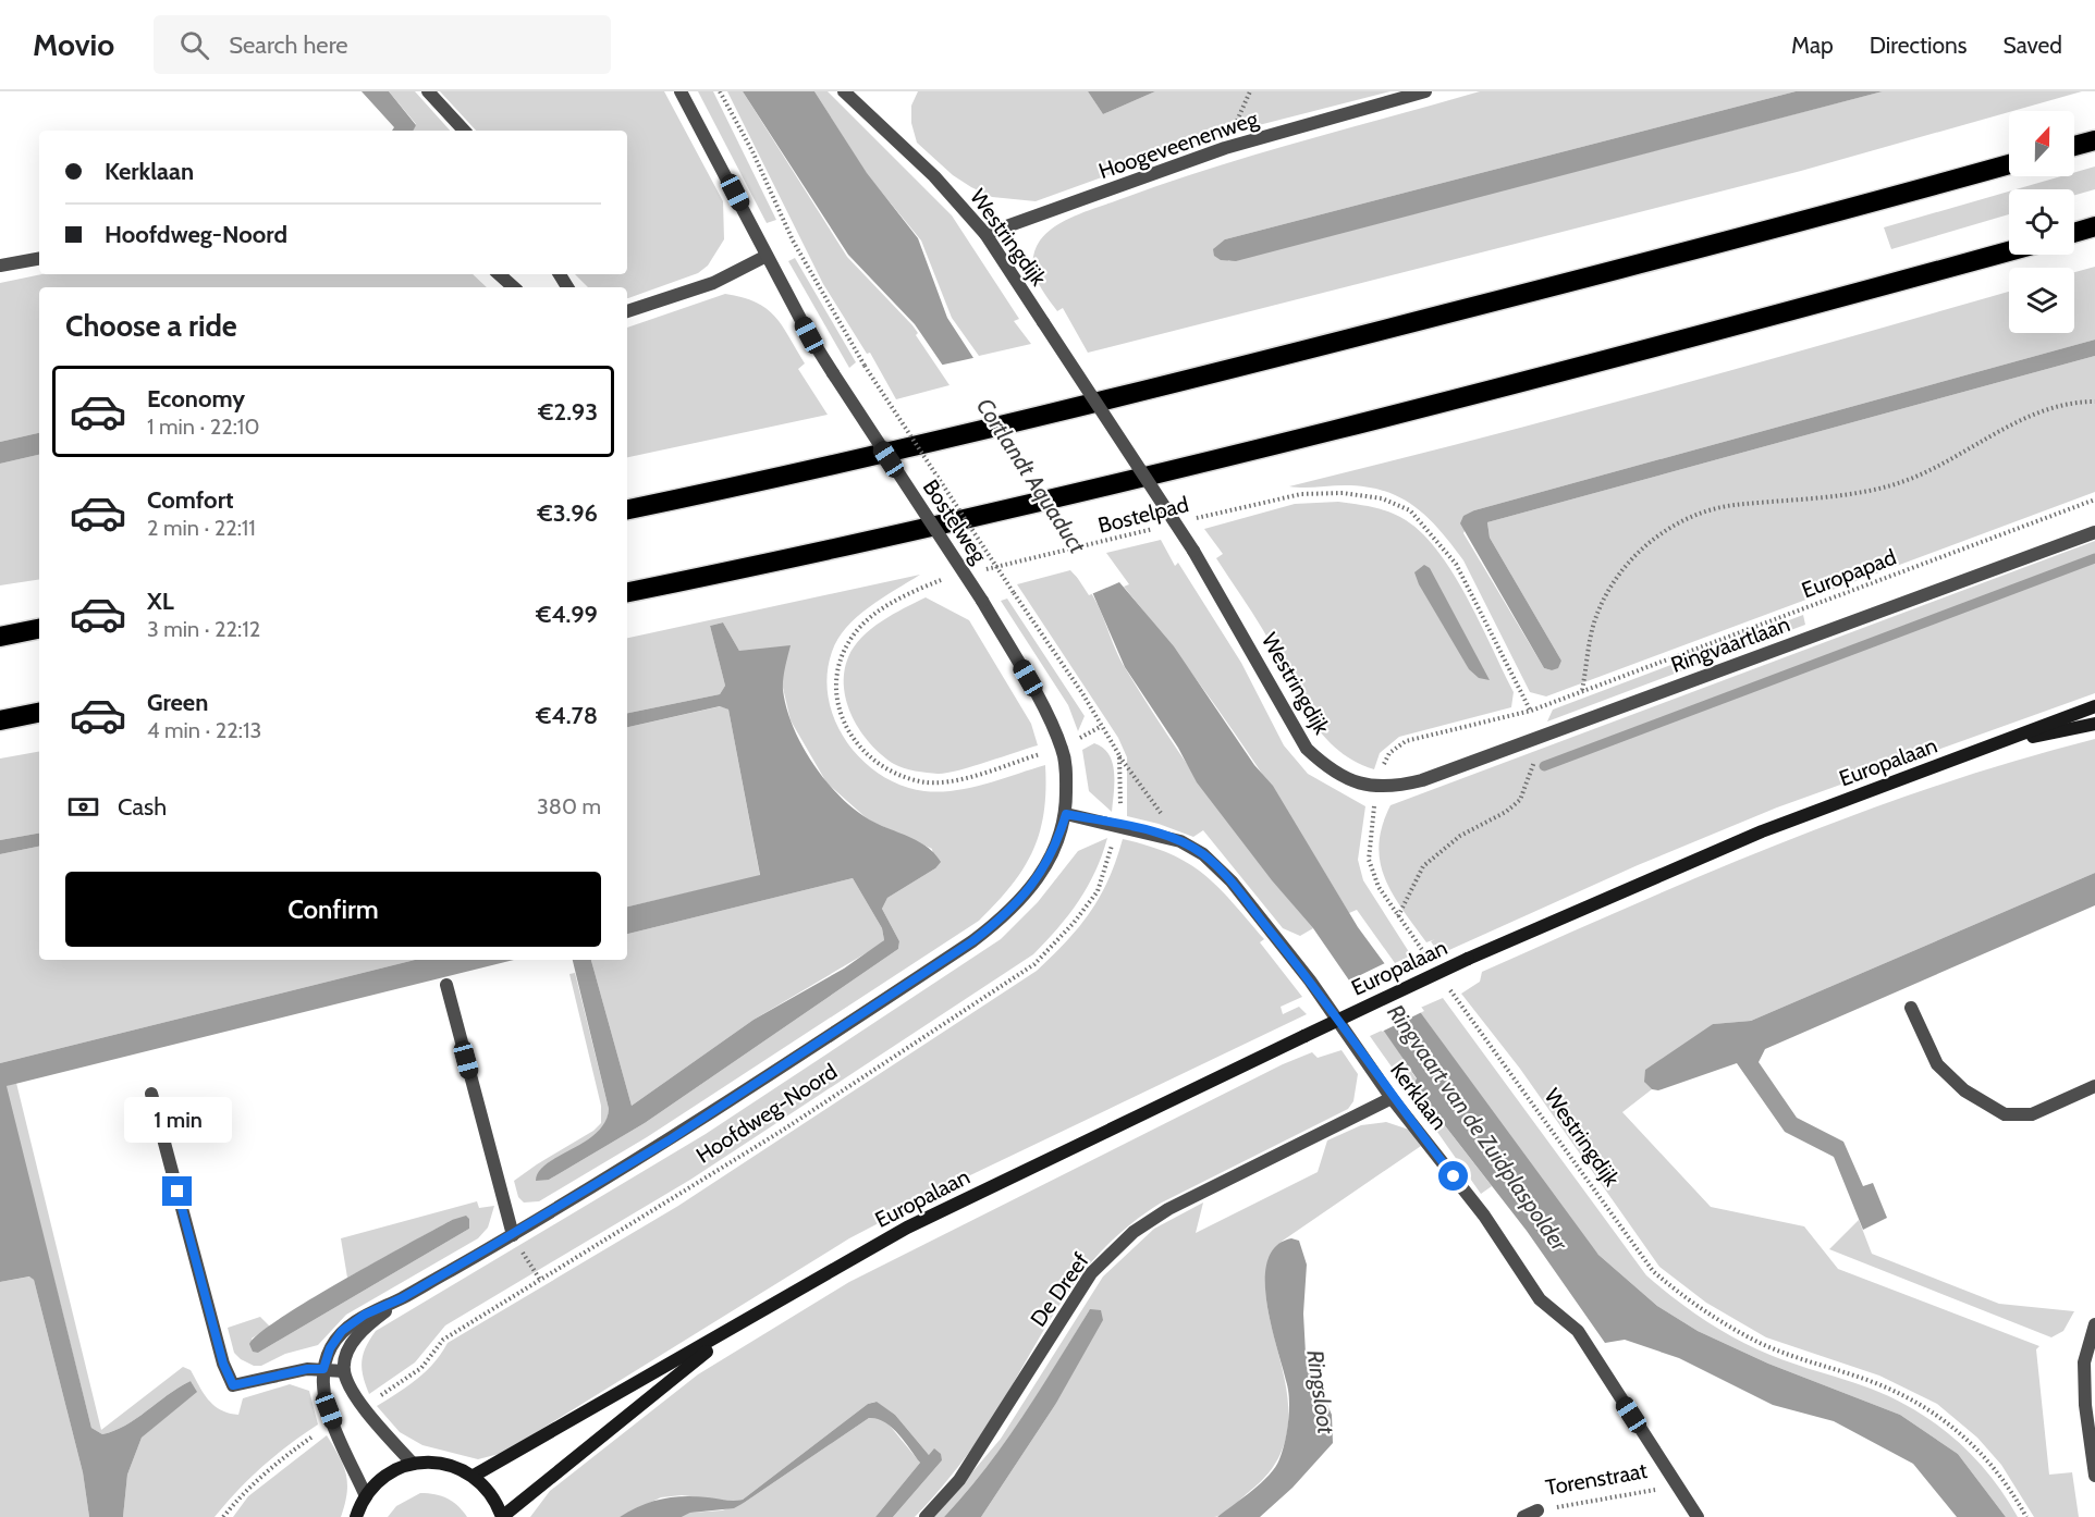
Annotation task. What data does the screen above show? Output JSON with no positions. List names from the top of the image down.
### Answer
{
  "streets": {
    "main road": ["Europalaan"],
    "street": [
      "Hoogeveenenweg",
      "Westringdijk",
      "Bostelweg",
      "Ringvaartlaan",
      "Kerklaan",
      "Hoofdweg-Noord",
      "De Dreef",
      "Torenstraat"
    ],
    "path": ["Bostelpad", "Europapad"]
  },
  "crossings": [
    ["Hoogeveenenweg", "Westringdijk"],
    ["Westringdijk", "Europapad"],
    ["Westringdijk", "Ringvaartlaan"],
    ["Bostelpad", "Europapad"],
    ["Bostelweg", "Kerklaan"],
    ["Bostelweg", "Hoofdweg-Noord"],
    ["Europapad", "Ringvaartlaan"],
    ["Kerklaan", "Hoofdweg-Noord"],
    ["Kerklaan", "De Dreef"],
    ["Kerklaan", "Torenstraat"]
  ],
  "water": ["Cortlandt Aquaduct", "Ringvaart van de Zuidplaspolder", "Ringsloot"],
  "north": "top",
  "page": {
    "header": "Movio",
    "search": "Search here",
    "nav": ["Map", "Directions", "Saved"],
    "banner": ["Kerklaan", "Hoofdweg-Noord"],
    "heading": "Choose a ride",
    "list": [
      {
        "name": "Economy",
        "note": "1 min · 22:10",
        "value": "€2.93"
      },
      {
        "name": "Comfort",
        "note": "2 min · 22:11",
        "value": "€3.96"
      },
      {
        "name": "XL",
        "note": "3 min · 22:12",
        "value": "€4.99"
      },
      {
        "name": "Green",
        "note": "4 min · 22:13",
        "value": "€4.78"
      }
    ],
    "pay": ["Cash", "380 m"],
    "buttons": "Confirm",
    "bubble": "1 min"
  }
}
